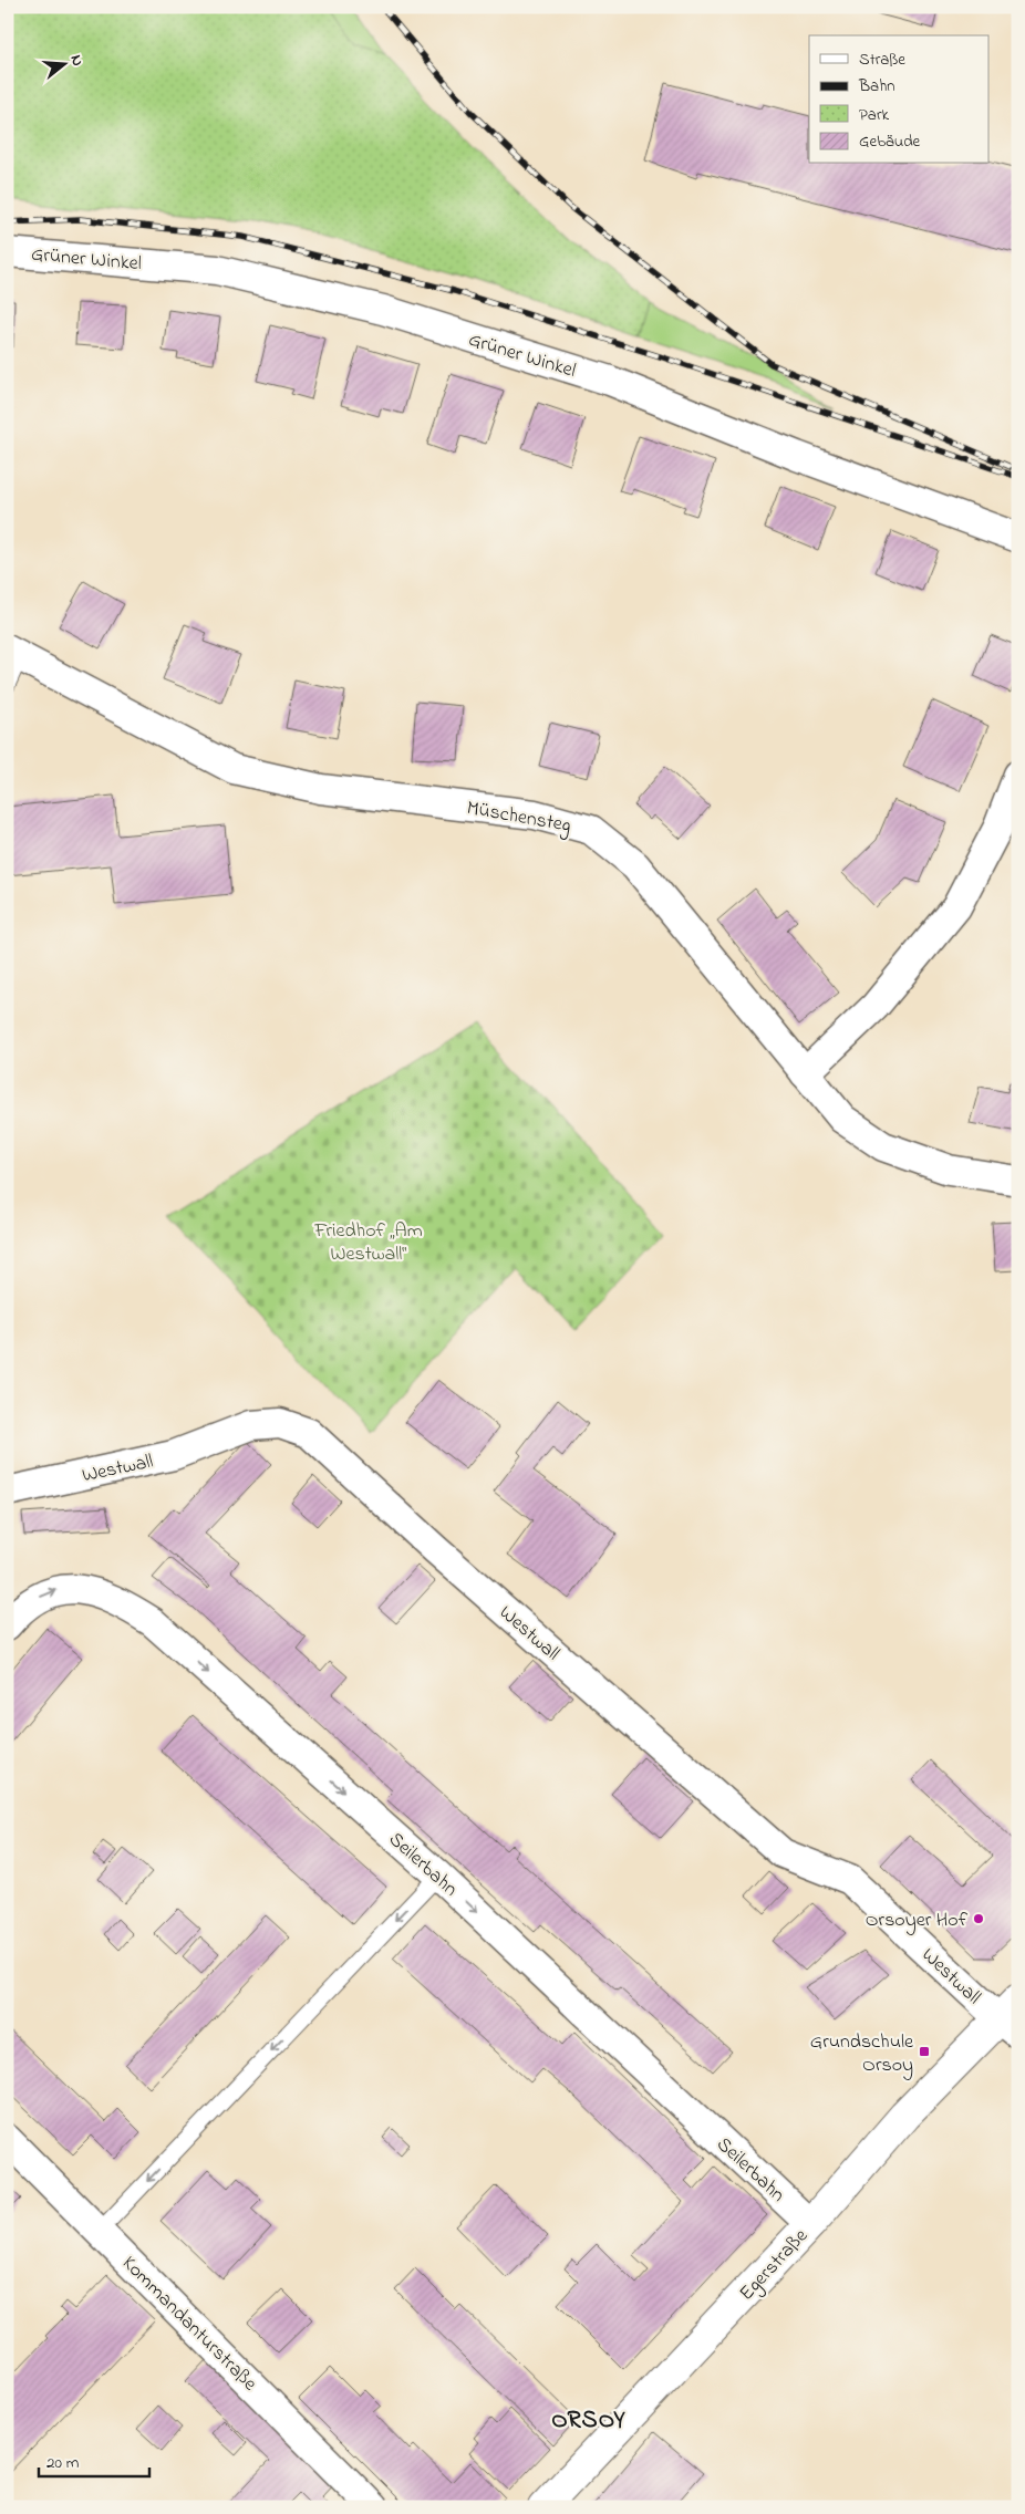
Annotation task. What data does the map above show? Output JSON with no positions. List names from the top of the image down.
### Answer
{
  "streets": {
    "street": [
      "Grüner Winkel",
      "Müschensteg",
      "Westwall",
      "Seilerbahn",
      "Egerstraße",
      "Kommandanturstraße"
    ]
  },
  "crossings": [
    ["Westwall", "Egerstraße"],
    ["Seilerbahn", "Egerstraße"]
  ],
  "one_way": ["Seilerbahn"],
  "districts": ["ORSOY"],
  "parks": ["Friedhof „Am Westwall“"],
  "places": {
    "other": ["Orsoyer Hof"],
    "transit": ["Grundschule Orsoy"]
  },
  "legend": [
    "Straße",
    "Bahn",
    "Park",
    "Gebäude"
  ],
  "scale_bar": "20 m",
  "north": "right"
}
